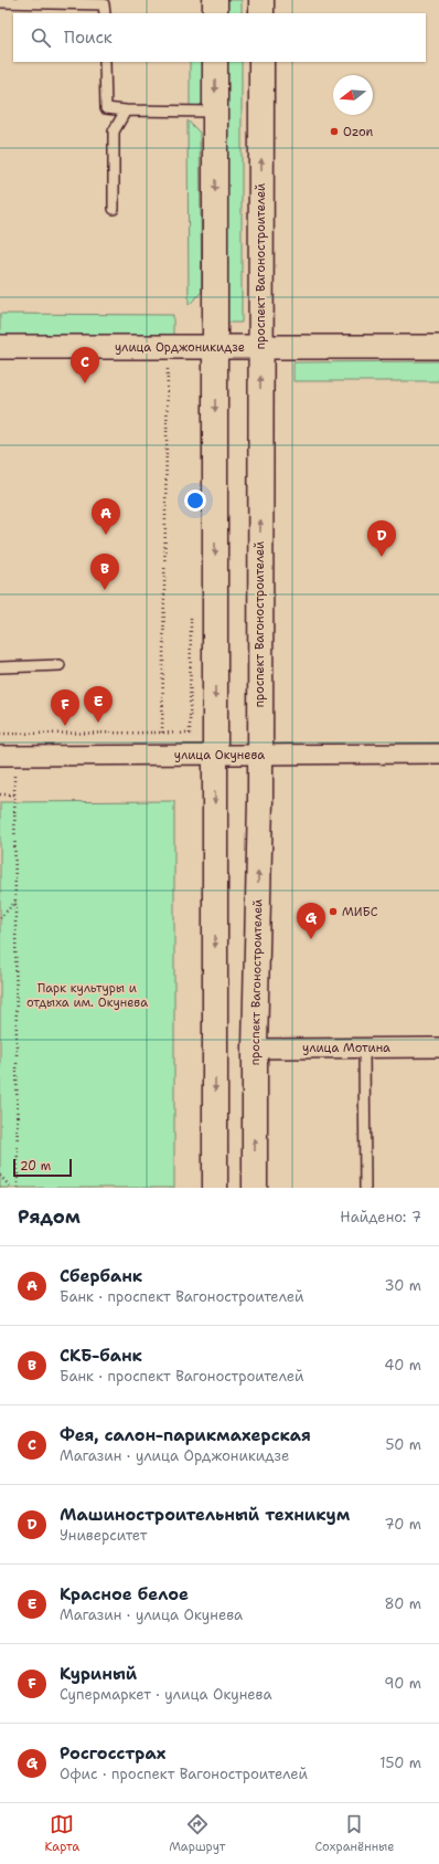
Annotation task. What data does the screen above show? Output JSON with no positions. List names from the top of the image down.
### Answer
{
  "streets": {
    "main road": ["проспект Вагоностроителей"],
    "street": ["улица Орджоникидзе", "улица Окунева", "улица Мотина"]
  },
  "crossings": [
    ["проспект Вагоностроителей", "улица Орджоникидзе"],
    ["проспект Вагоностроителей", "улица Окунева"],
    ["проспект Вагоностроителей", "улица Мотина"]
  ],
  "parks": ["Парк культуры и отдыха им. Окунева"],
  "places": ["Ozon", "МИБС"],
  "scale_bar": "20 m",
  "north": "left",
  "page": {
    "search": "Поиск",
    "pins": [
      "C",
      "A",
      "D",
      "B",
      "E",
      "F",
      "G"
    ],
    "scale": "20 m",
    "heading": ["Рядом", "Найдено: 7"],
    "list": [
      {
        "mark": "A",
        "name": "Сбербанк",
        "note": "Банк · проспект Вагоностроителей",
        "value": "30 m"
      },
      {
        "mark": "B",
        "name": "СКБ-банк",
        "note": "Банк · проспект Вагоностроителей",
        "value": "40 m"
      },
      {
        "mark": "C",
        "name": "Фея, салон-парикмахерская",
        "note": "Магазин · улица Орджоникидзе",
        "value": "50 m"
      },
      {
        "mark": "D",
        "name": "Машиностроительный техникум",
        "note": "Университет",
        "value": "70 m"
      },
      {
        "mark": "E",
        "name": "Красное белое",
        "note": "Магазин · улица Окунева",
        "value": "80 m"
      },
      {
        "mark": "F",
        "name": "Куриный",
        "note": "Супермаркет · улица Окунева",
        "value": "90 m"
      },
      {
        "mark": "G",
        "name": "Росгосстрах",
        "note": "Офис · проспект Вагоностроителей",
        "value": "150 m"
      }
    ],
    "nav": ["Карта", "Маршрут", "Сохранённые"]
  }
}
